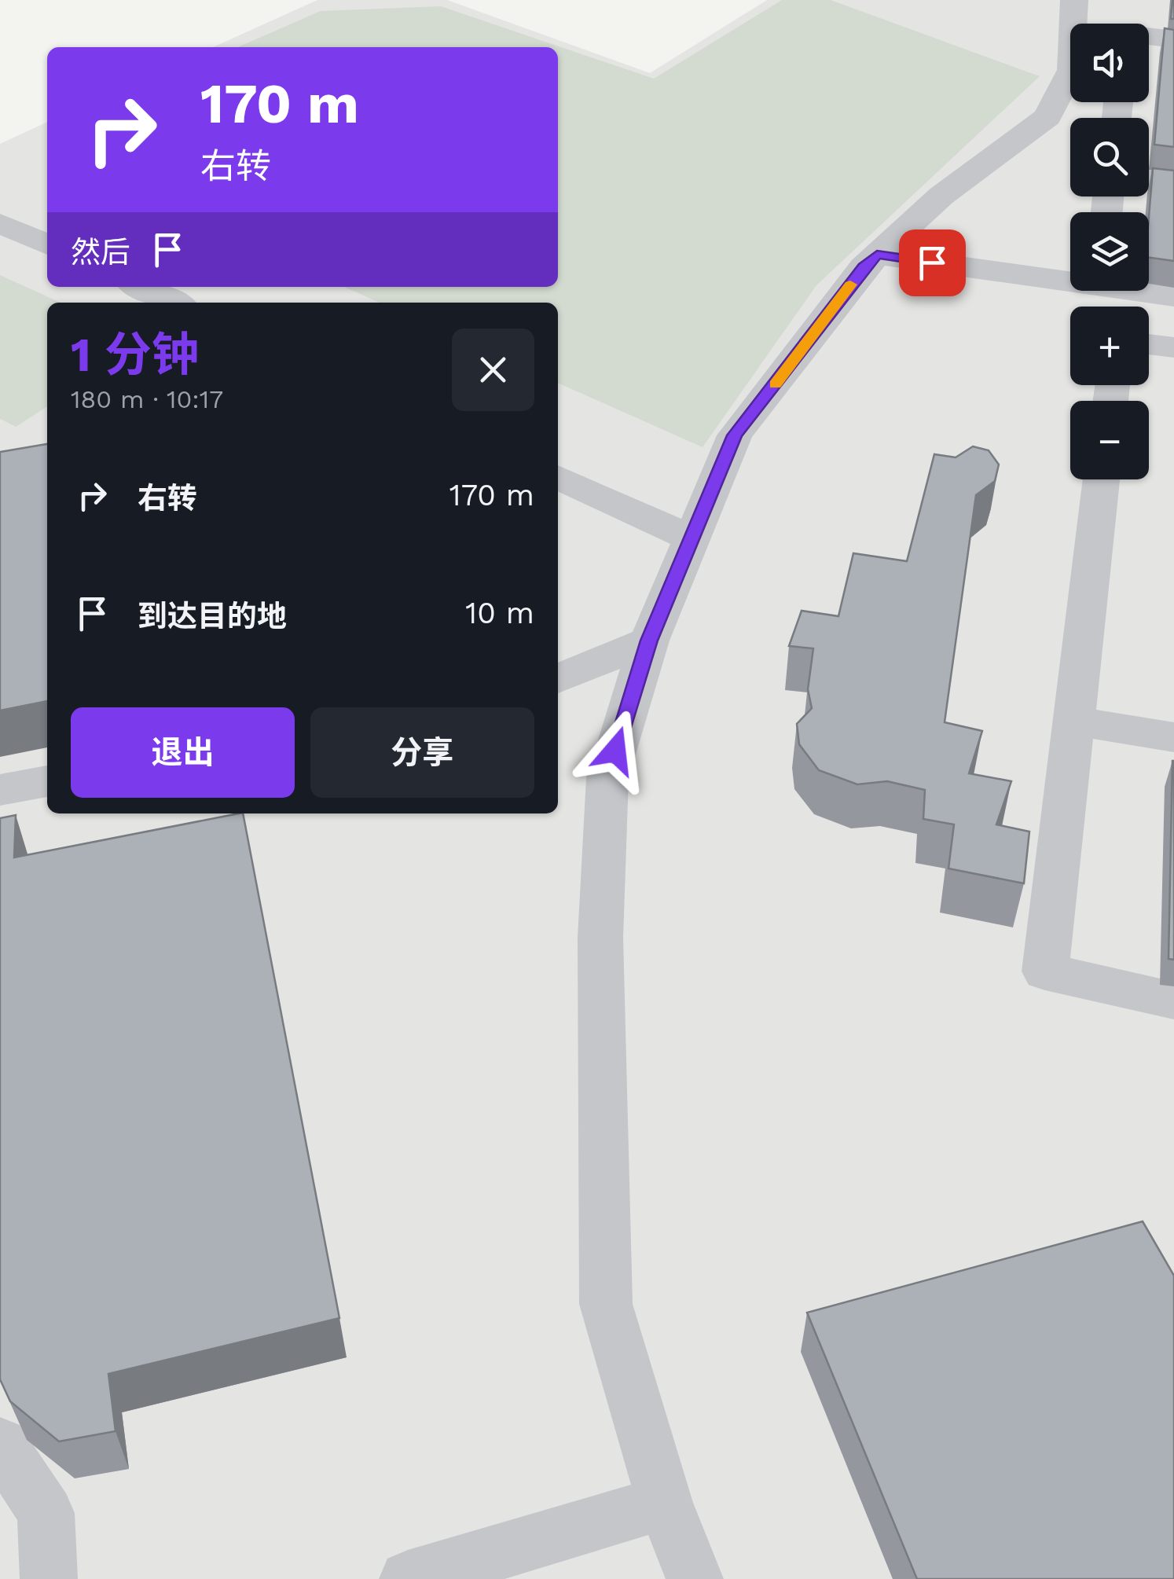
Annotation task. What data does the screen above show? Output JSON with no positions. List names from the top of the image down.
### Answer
{
  "page": {
    "map_buttons": ["+", "−"],
    "turn": ["170 m", "右转"],
    "then": "然后",
    "heading": ["1 分钟", "180 m · 10:17"],
    "list": [
      {
        "name": "右转",
        "value": "170 m"
      },
      {
        "name": "到达目的地",
        "value": "10 m"
      }
    ],
    "buttons": ["退出", "分享"]
  }
}
